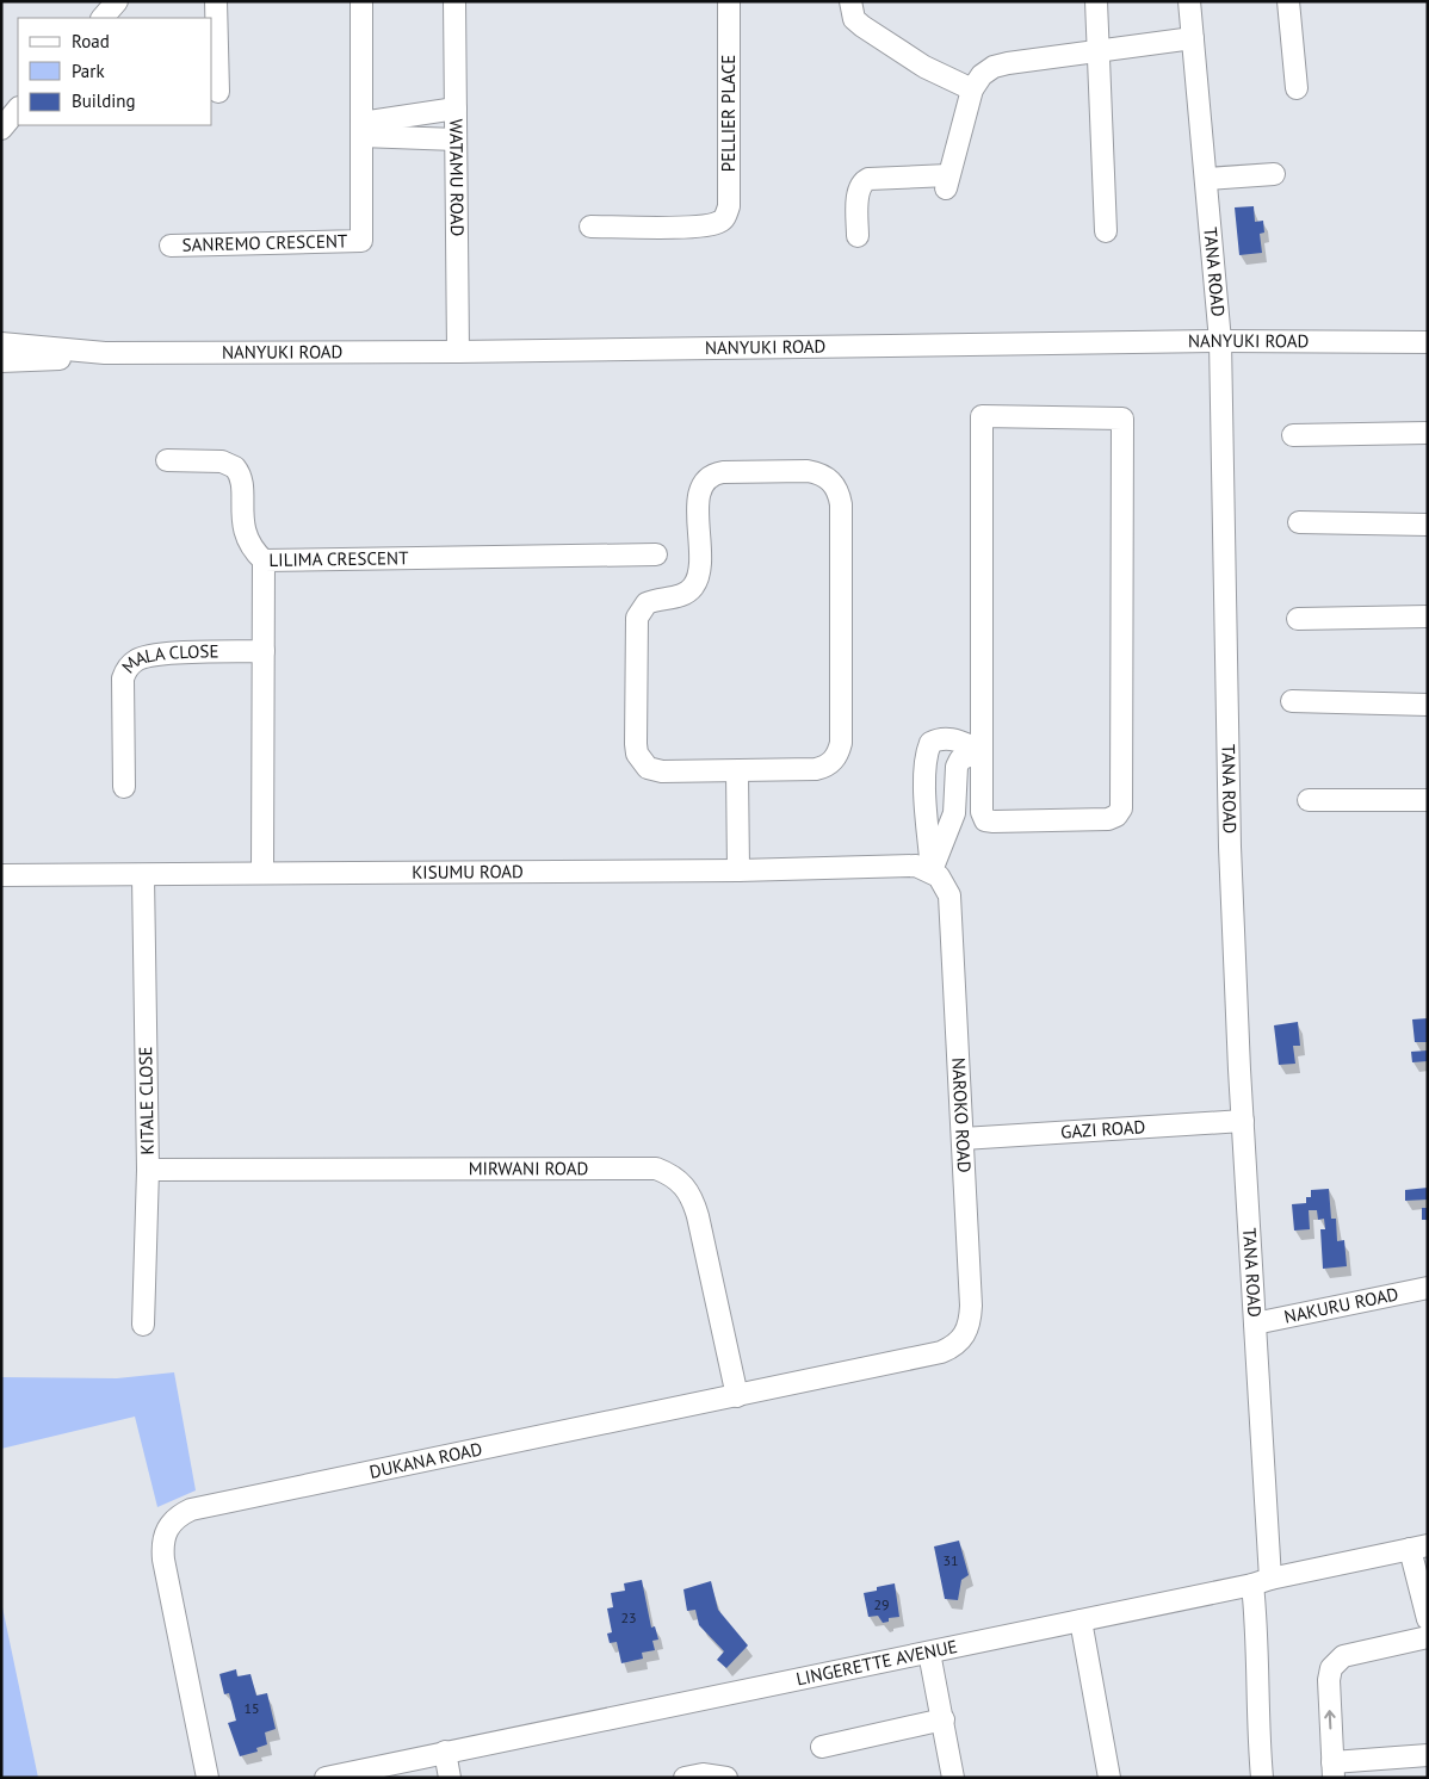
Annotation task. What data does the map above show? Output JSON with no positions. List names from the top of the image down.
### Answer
{
  "streets": {
    "street": [
      "PELLIER PLACE",
      "WATAMU ROAD",
      "SANREMO CRESCENT",
      "TANA ROAD",
      "NANYUKI ROAD",
      "LILIMA CRESCENT",
      "MALA CLOSE",
      "KISUMU ROAD",
      "KITALE CLOSE",
      "NAROKO ROAD",
      "GAZI ROAD",
      "MIRWANI ROAD",
      "NAKURU ROAD",
      "DUKANA ROAD",
      "LINGERETTE AVENUE"
    ]
  },
  "crossings": [
    ["WATAMU ROAD", "NANYUKI ROAD"],
    ["TANA ROAD", "NANYUKI ROAD"],
    ["TANA ROAD", "GAZI ROAD"],
    ["TANA ROAD", "NAKURU ROAD"],
    ["TANA ROAD", "LINGERETTE AVENUE"],
    ["LILIMA CRESCENT", "MALA CLOSE"],
    ["LILIMA CRESCENT", "KISUMU ROAD"],
    ["KISUMU ROAD", "KITALE CLOSE"],
    ["KISUMU ROAD", "NAROKO ROAD"],
    ["KITALE CLOSE", "MIRWANI ROAD"],
    ["NAROKO ROAD", "GAZI ROAD"],
    ["NAROKO ROAD", "DUKANA ROAD"],
    ["MIRWANI ROAD", "DUKANA ROAD"]
  ],
  "house_numbers": [
    "31",
    "29",
    "23",
    "15"
  ],
  "legend": ["Road", "Park", "Building"]
}
